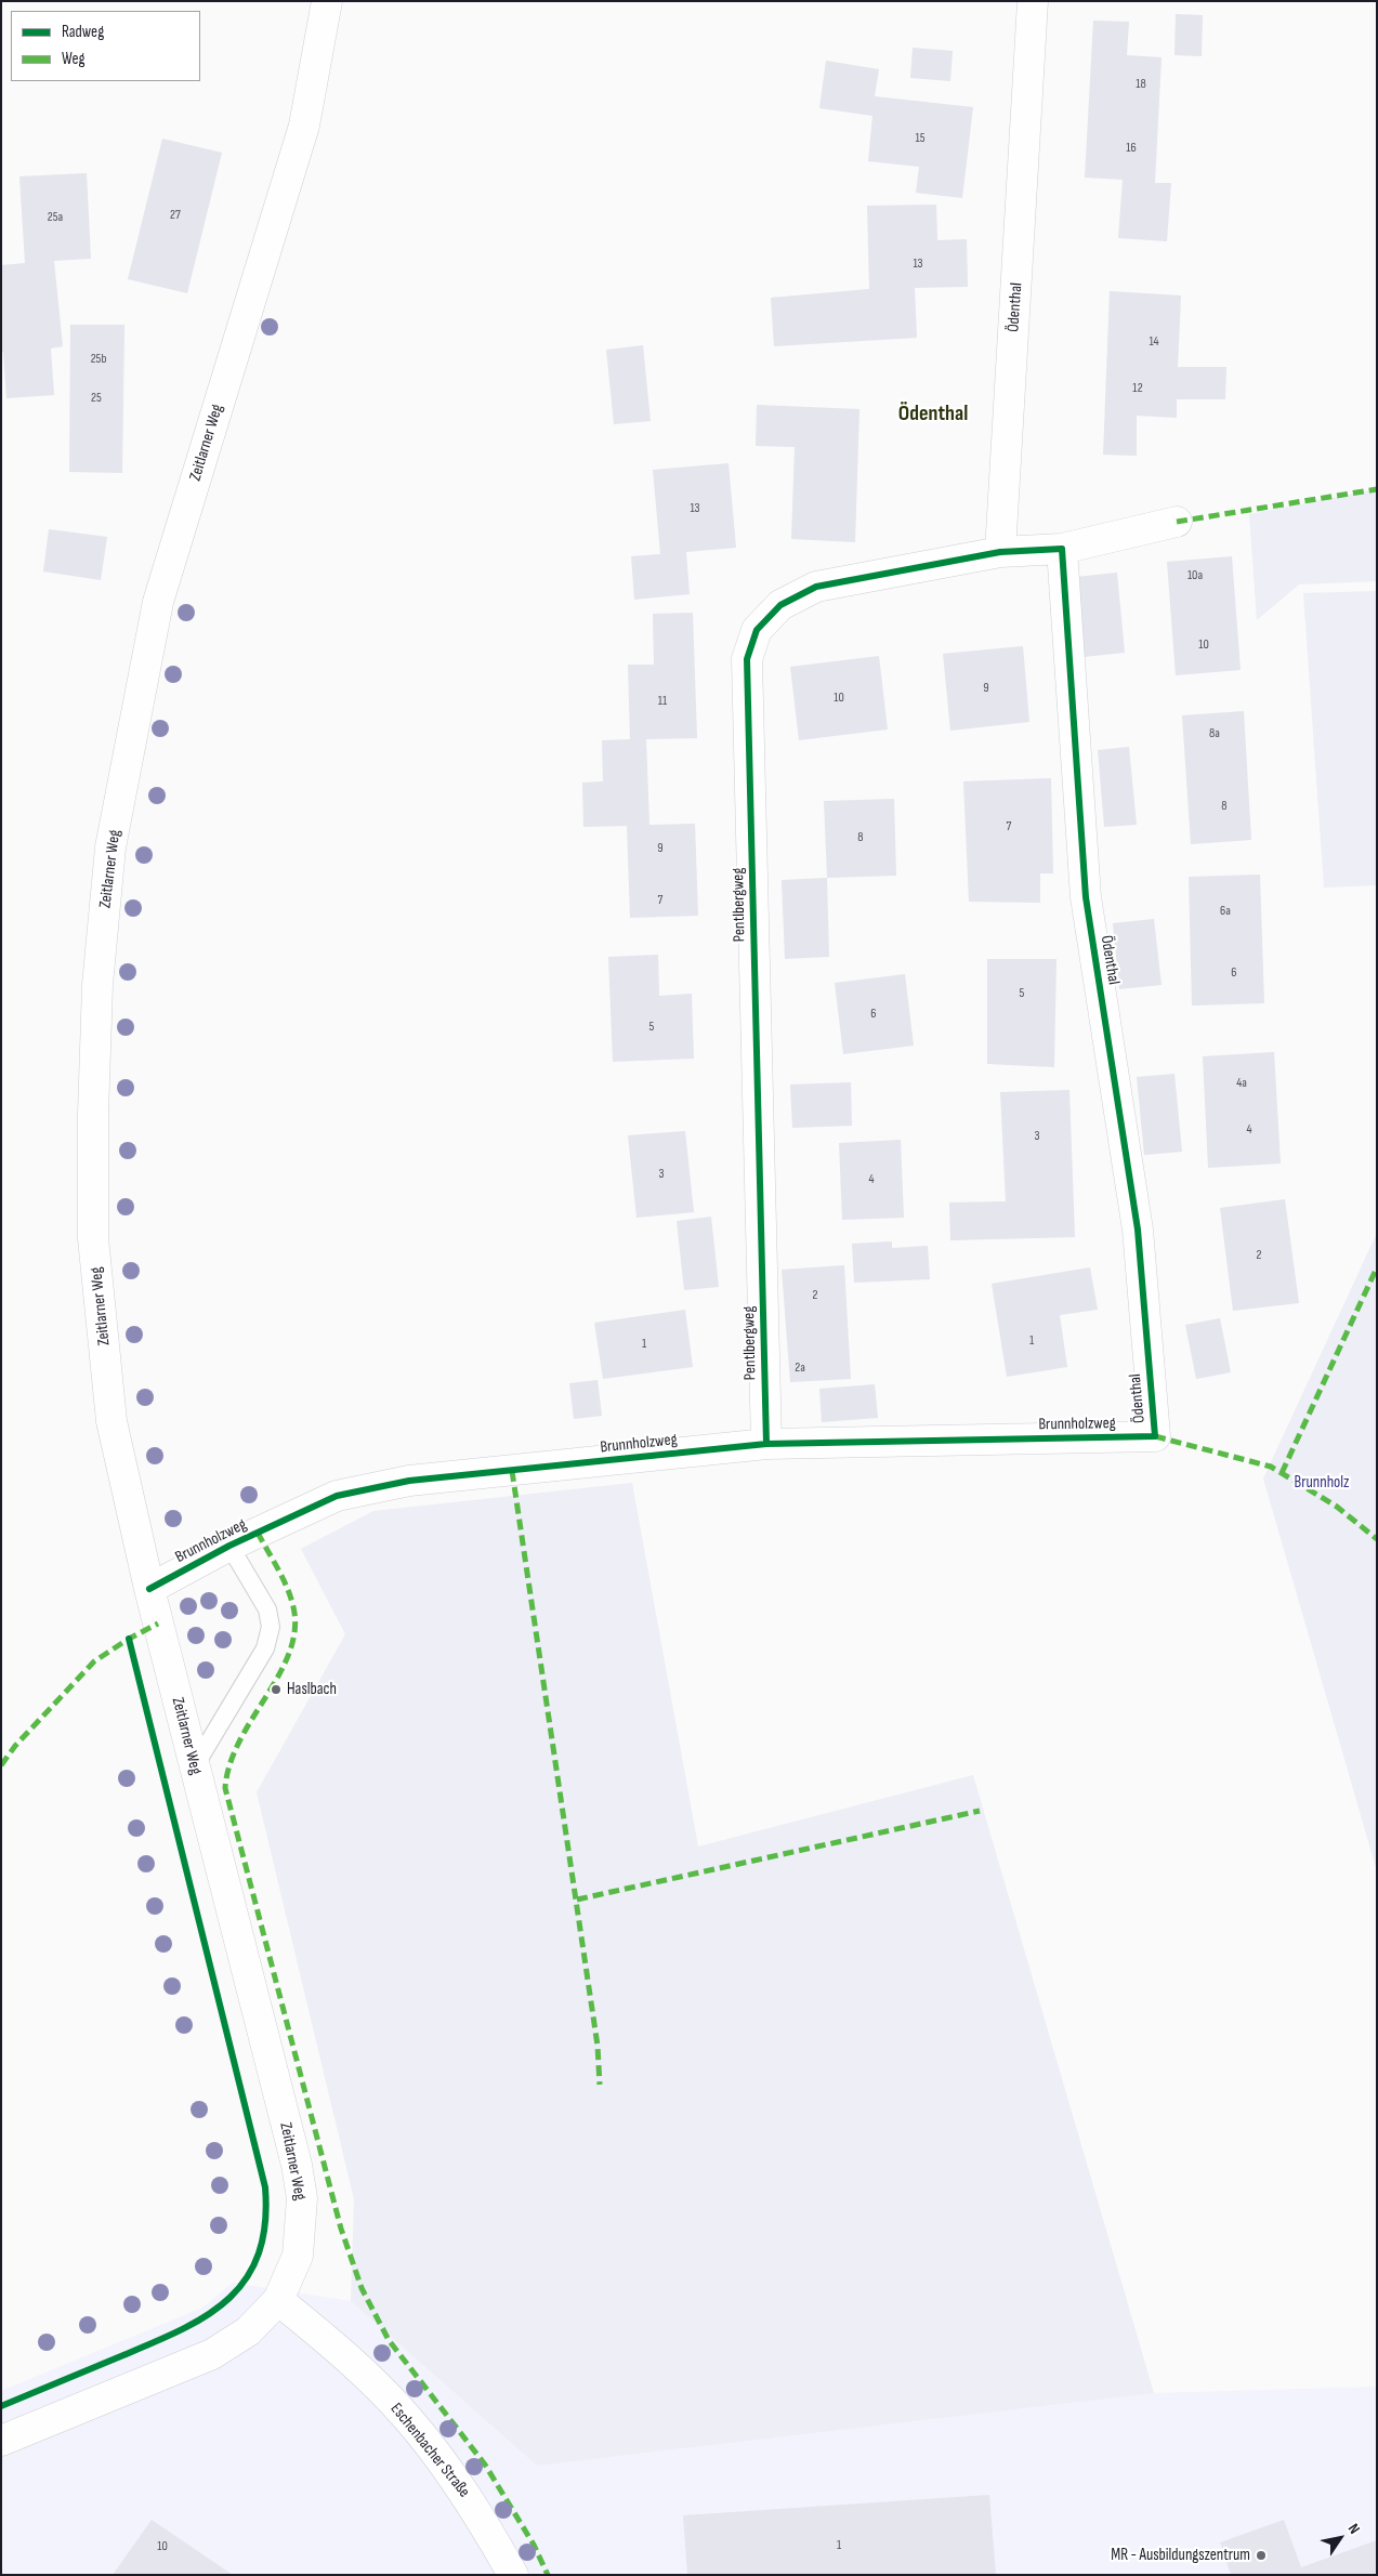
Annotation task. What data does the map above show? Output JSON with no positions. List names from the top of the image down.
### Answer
{
  "streets": {
    "street": [
      "Ödenthal",
      "Zeitlarner Weg",
      "Pentlbergweg",
      "Brunnholzweg",
      "Eschenbacher Straße"
    ]
  },
  "crossings": [
    ["Ödenthal", "Pentlbergweg"],
    ["Ödenthal", "Brunnholzweg"],
    ["Zeitlarner Weg", "Brunnholzweg"],
    ["Zeitlarner Weg", "Eschenbacher Straße"],
    ["Pentlbergweg", "Brunnholzweg"]
  ],
  "districts": ["Ödenthal"],
  "parks": ["Brunnholz"],
  "places": ["Haslbach", "MR - Ausbildungszentrum"],
  "house_numbers": [
    "18",
    "15",
    "16",
    "27",
    "25a",
    "13",
    "14",
    "25b",
    "12",
    "25",
    "13",
    "10a",
    "10",
    "9",
    "10",
    "11",
    "8a",
    "8",
    "7",
    "8",
    "9",
    "7",
    "6a",
    "6",
    "5",
    "6",
    "5",
    "4a",
    "4",
    "3",
    "3",
    "4",
    "2",
    "2",
    "1",
    "1",
    "2a",
    "1",
    "10"
  ],
  "legend": ["Radweg", "Weg"],
  "north": "top right"
}
